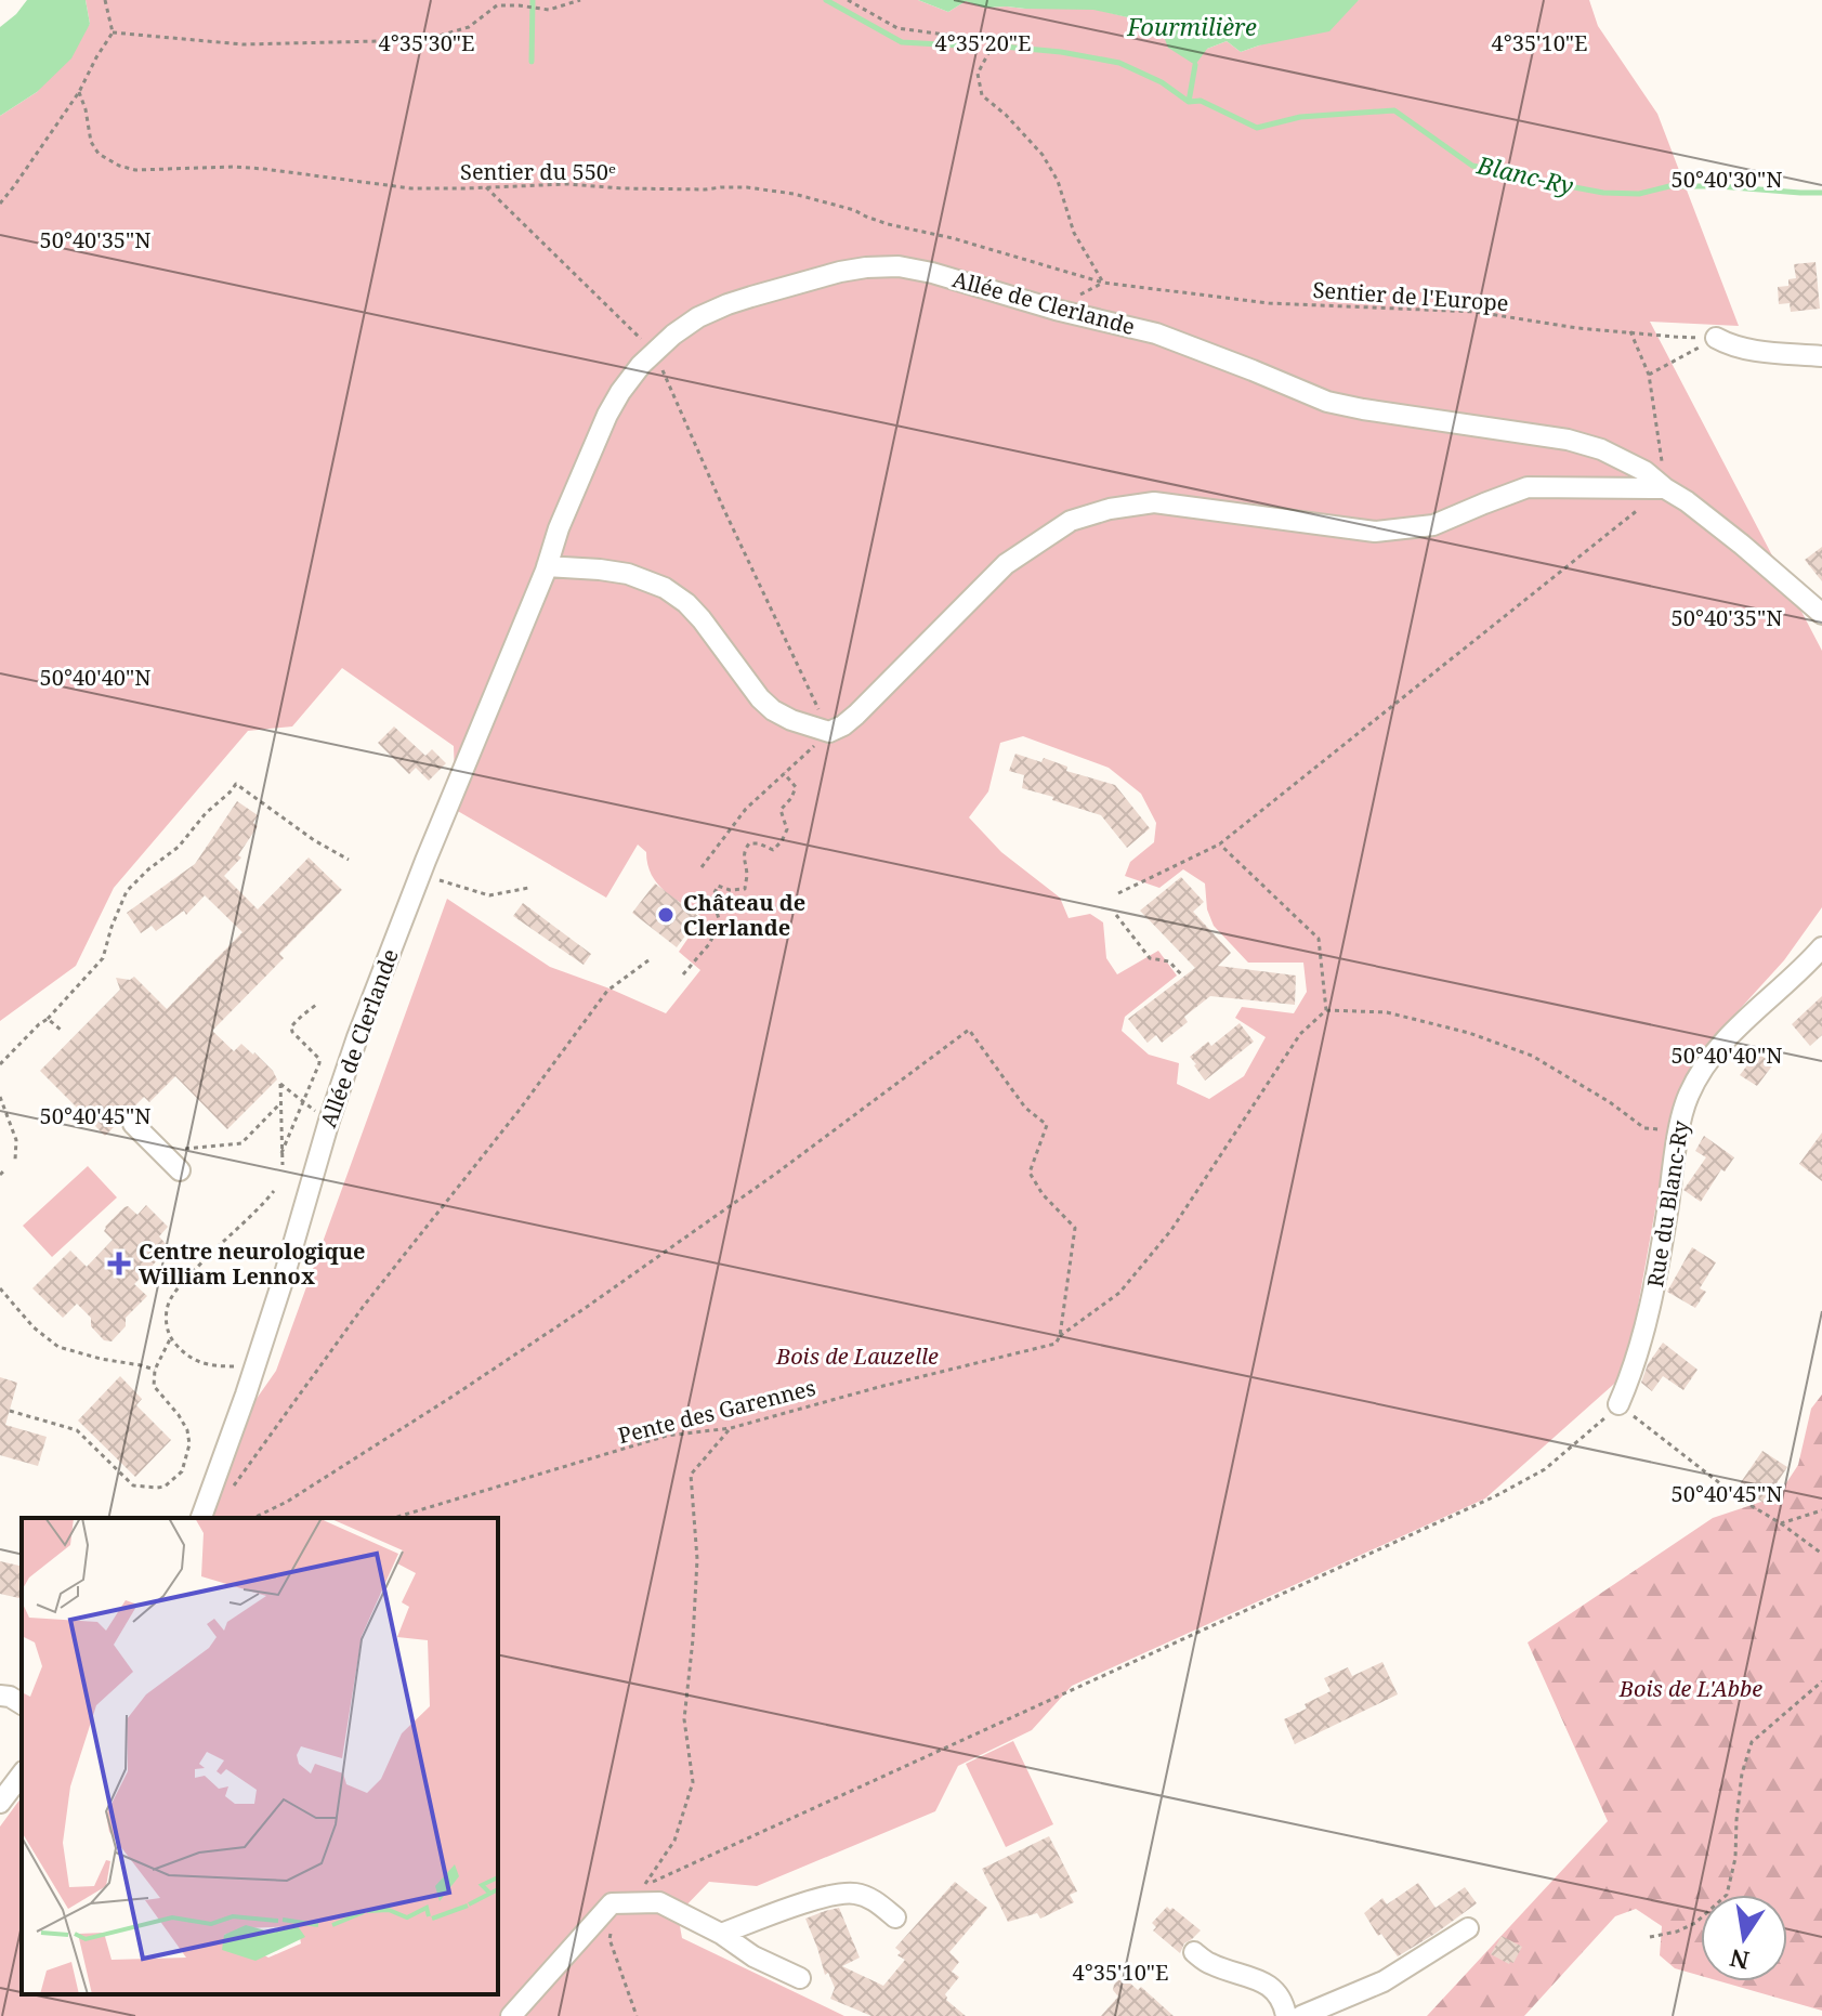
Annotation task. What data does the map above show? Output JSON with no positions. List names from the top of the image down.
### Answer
{
  "streets": {
    "street": ["Allée de Clerlande", "Rue du Blanc-Ry"],
    "path": ["Sentier du 550ᵉ", "Sentier de l'Europe", "Pente des Garennes"]
  },
  "crossings": [
    ["Sentier du 550ᵉ", "Sentier de l'Europe"]
  ],
  "water": ["Fourmilière", "Blanc-Ry"],
  "parks": ["Bois de Lauzelle", "Bois de L'Abbe"],
  "places": {
    "other": ["Château de Clerlande"],
    "health": ["Centre neurologique William Lennox"]
  },
  "north": "bottom",
  "coordinates": [
    "4°35'30\"E",
    "4°35'20\"E",
    "4°35'10\"E",
    "50°40'30\"N",
    "50°40'35\"N",
    "50°40'40\"N",
    "50°40'45\"N"
  ]
}
